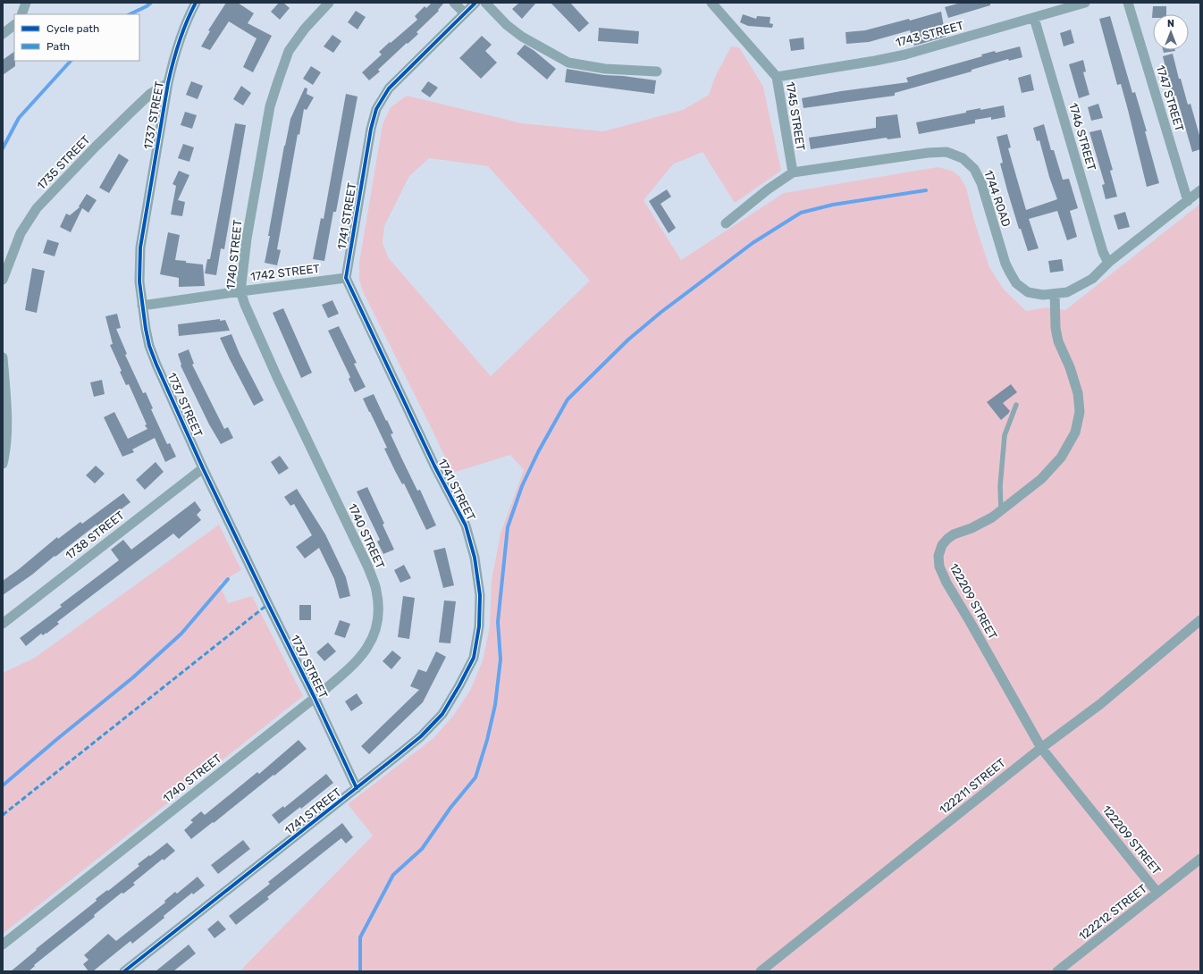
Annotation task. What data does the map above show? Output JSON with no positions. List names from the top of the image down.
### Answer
{
  "streets": {
    "street": [
      "1743 STREET",
      "1747 STREET",
      "1737 STREET",
      "1745 STREET",
      "1746 STREET",
      "1735 STREET",
      "1744 ROAD",
      "1741 STREET",
      "1740 STREET",
      "1742 STREET",
      "1738 STREET",
      "122209 STREET",
      "122211 STREET",
      "122212 STREET"
    ]
  },
  "crossings": [
    ["1743 STREET", "1745 STREET"],
    ["1743 STREET", "1746 STREET"],
    ["1747 STREET", "1744 ROAD"],
    ["1737 STREET", "1735 STREET"],
    ["1737 STREET", "1741 STREET"],
    ["1737 STREET", "1740 STREET"],
    ["1737 STREET", "1742 STREET"],
    ["1737 STREET", "1738 STREET"],
    ["1745 STREET", "1744 ROAD"],
    ["1746 STREET", "1744 ROAD"],
    ["1744 ROAD", "122209 STREET"],
    ["1741 STREET", "1742 STREET"],
    ["1740 STREET", "1742 STREET"],
    ["122209 STREET", "122211 STREET"],
    ["122209 STREET", "122212 STREET"]
  ],
  "legend": ["Cycle path", "Path"],
  "north": "top"
}
